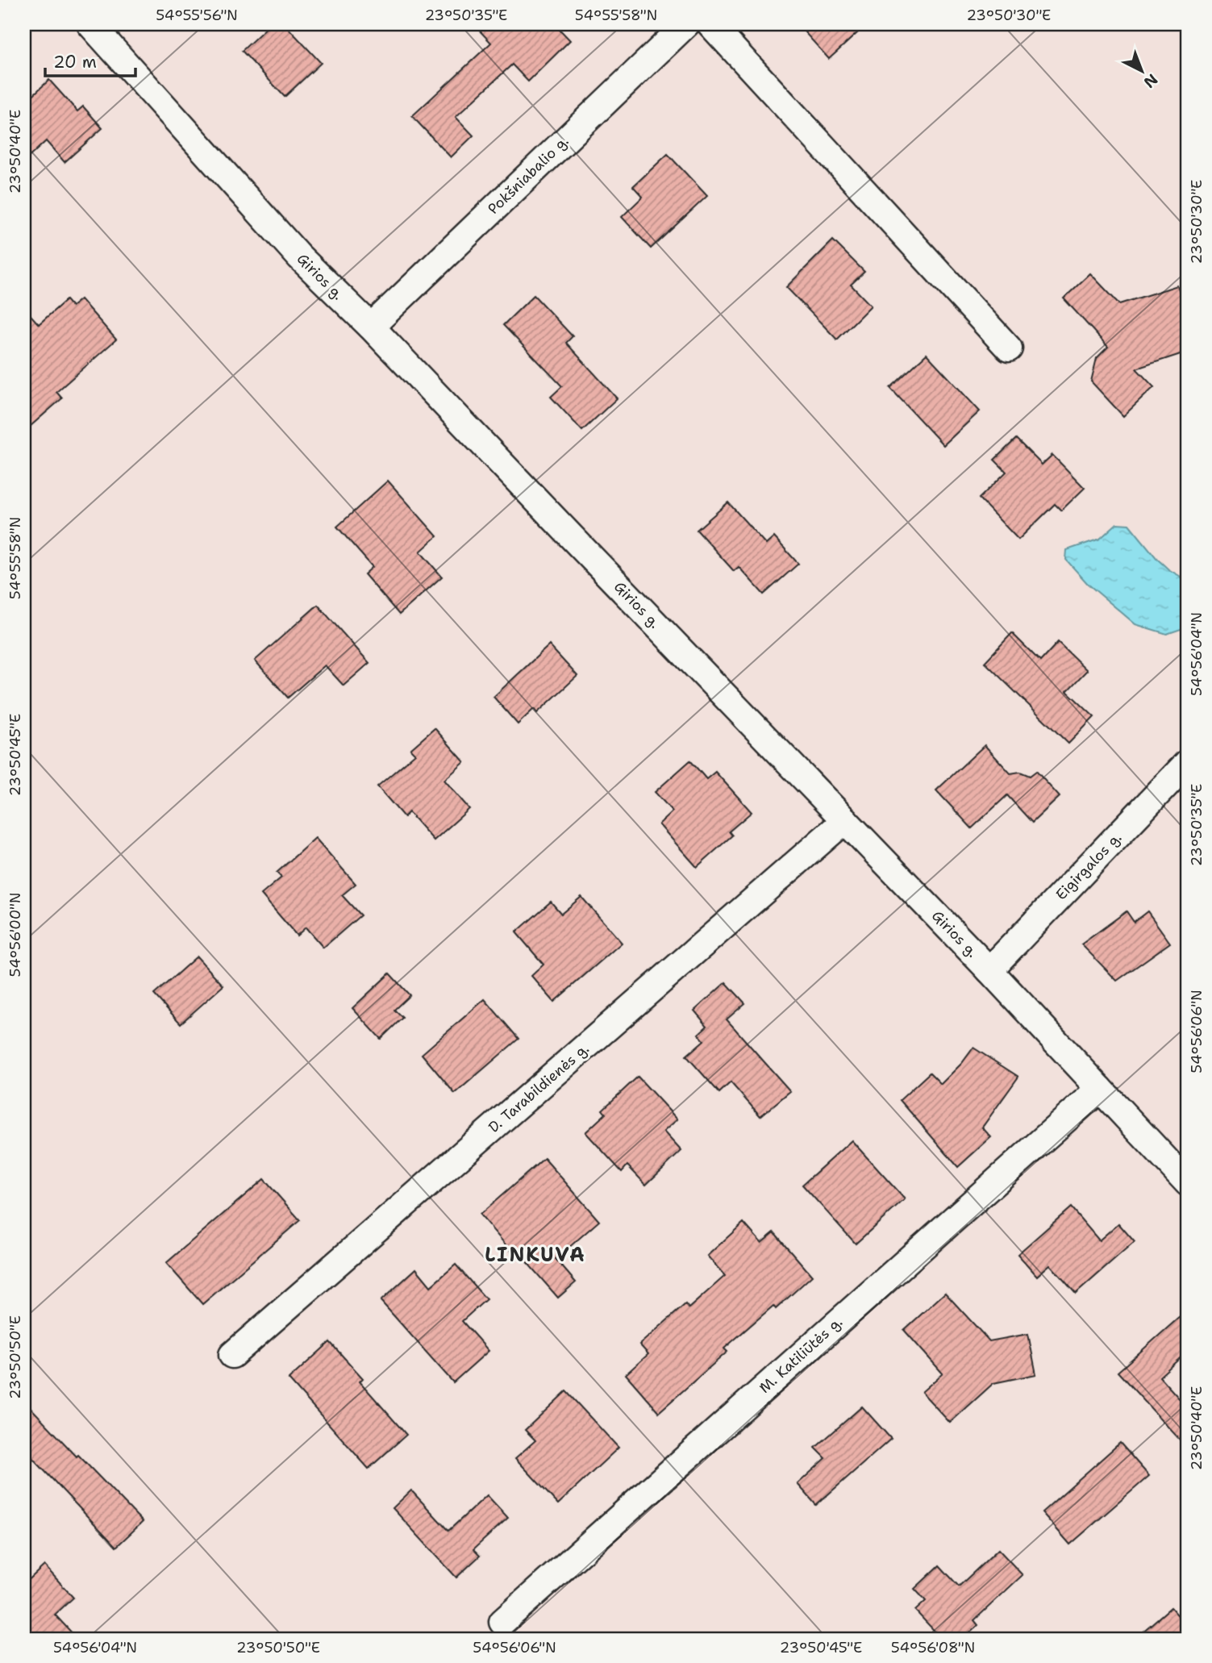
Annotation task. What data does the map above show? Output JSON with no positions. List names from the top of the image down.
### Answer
{
  "streets": {
    "street": [
      "Pokšniabalio g.",
      "Girios g.",
      "Eigirgalos g.",
      "D. Tarabildienės g.",
      "M. Katiliūtės g."
    ]
  },
  "crossings": [
    ["Pokšniabalio g.", "Girios g."],
    ["Girios g.", "Eigirgalos g."],
    ["Girios g.", "D. Tarabildienės g."],
    ["Girios g.", "M. Katiliūtės g."]
  ],
  "districts": ["LINKUVA"],
  "scale_bar": "20 m",
  "north": "bottom right",
  "coordinates": [
    "54°55'56\"N",
    "23°50'35\"E",
    "54°55'58\"N",
    "23°50'30\"E",
    "23°50'40\"E",
    "54°56'04\"N",
    "23°50'45\"E",
    "54°56'00\"N",
    "54°56'06\"N",
    "23°50'50\"E",
    "54°56'08\"N"
  ]
}
